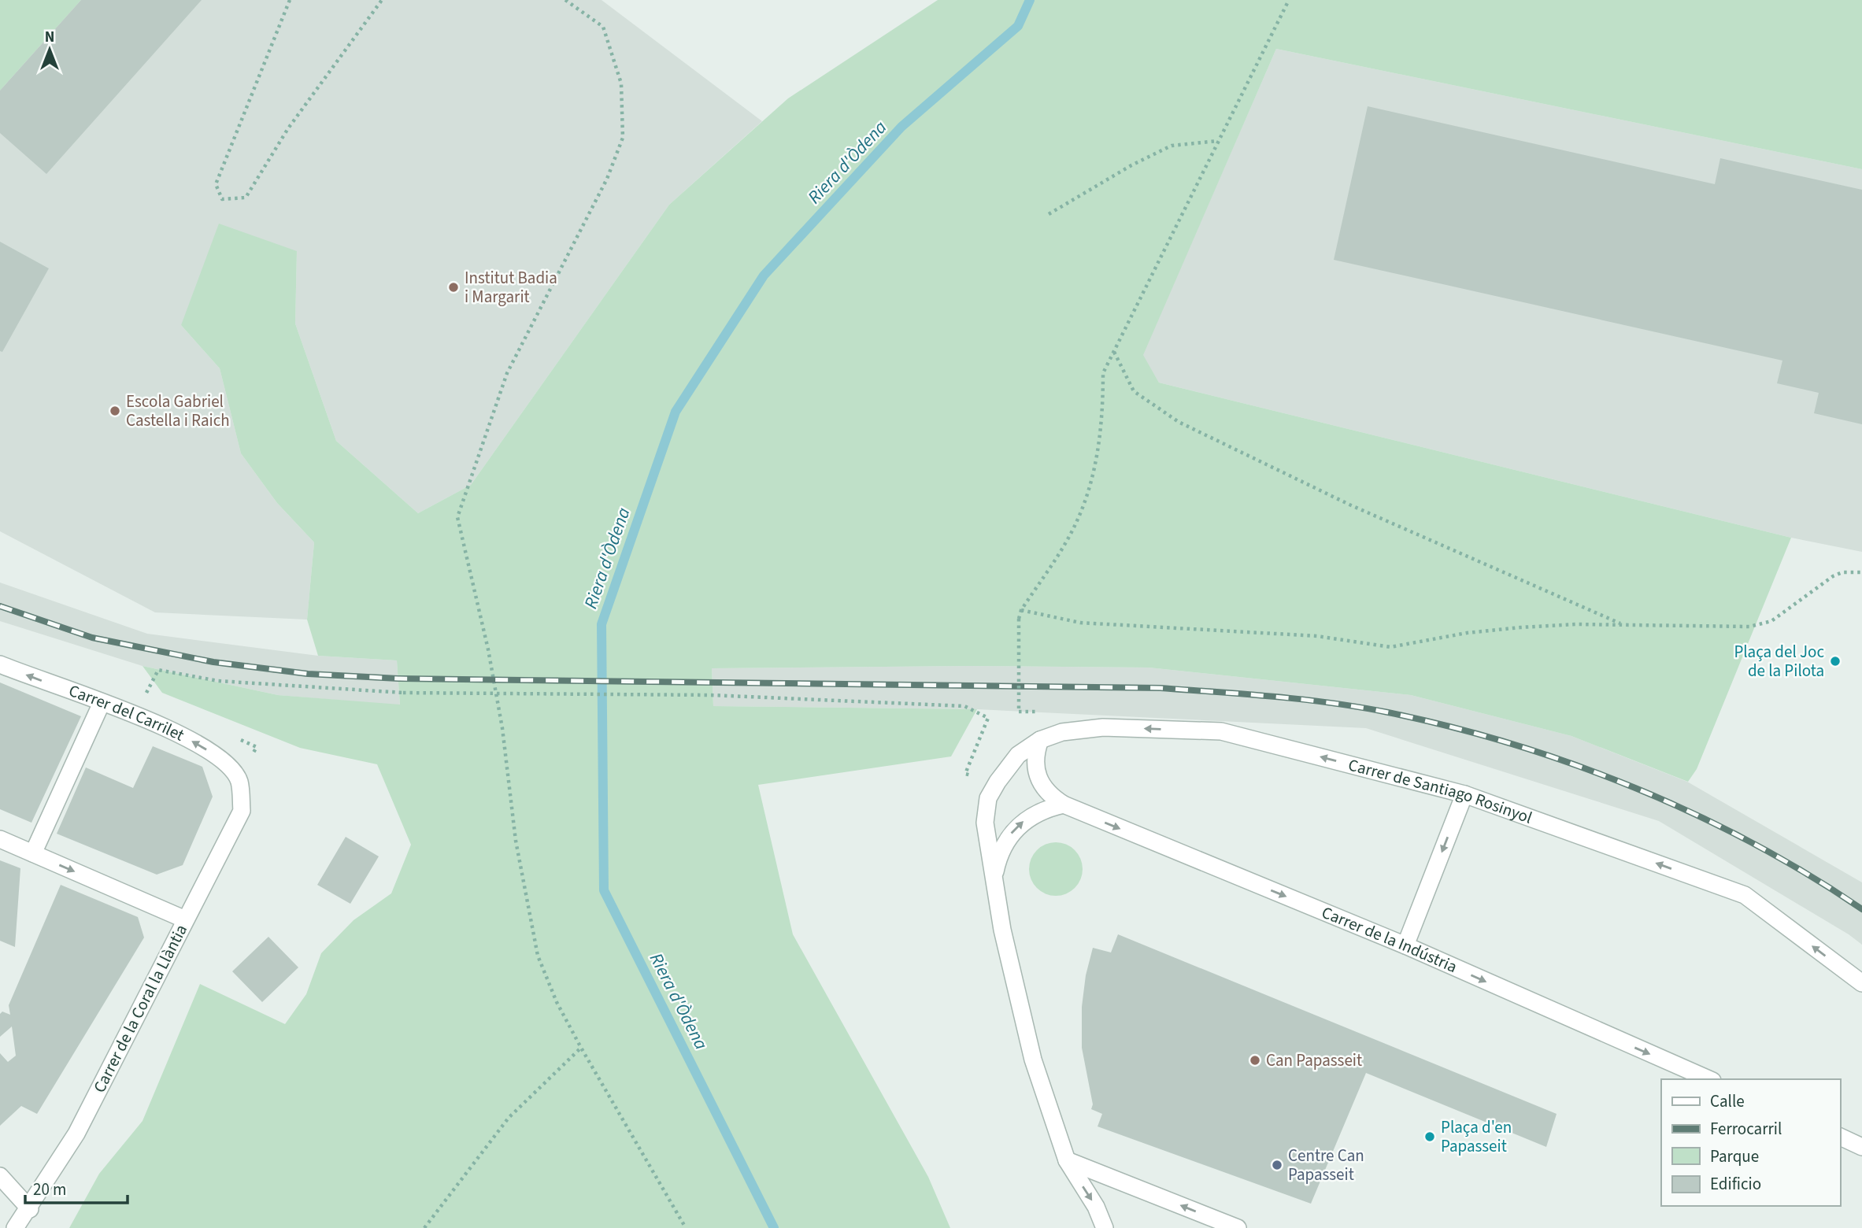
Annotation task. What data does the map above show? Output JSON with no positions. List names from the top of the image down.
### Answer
{
  "streets": {
    "street": [
      "Carrer del Carrilet",
      "Carrer de Santiago Rosinyol",
      "Carrer de la Indústria",
      "Carrer de la Coral la Llàntia"
    ]
  },
  "crossings": [
    ["Carrer del Carrilet", "Carrer de la Coral la Llàntia"],
    ["Carrer de Santiago Rosinyol", "Carrer de la Indústria"]
  ],
  "one_way": ["Carrer del Carrilet", "Carrer de Santiago Rosinyol", "Carrer de la Indústria"],
  "water": ["Riera d'Òdena"],
  "places": [
    "Institut Badia i Margarit",
    "Escola Gabriel Castella i Raich",
    "Plaça del Joc de la Pilota",
    "Can Papasseit",
    "Plaça d'en Papasseit",
    "Centre Can Papasseit"
  ],
  "legend": [
    "Calle",
    "Ferrocarril",
    "Parque",
    "Edificio"
  ],
  "scale_bar": "20 m",
  "north": "top"
}
